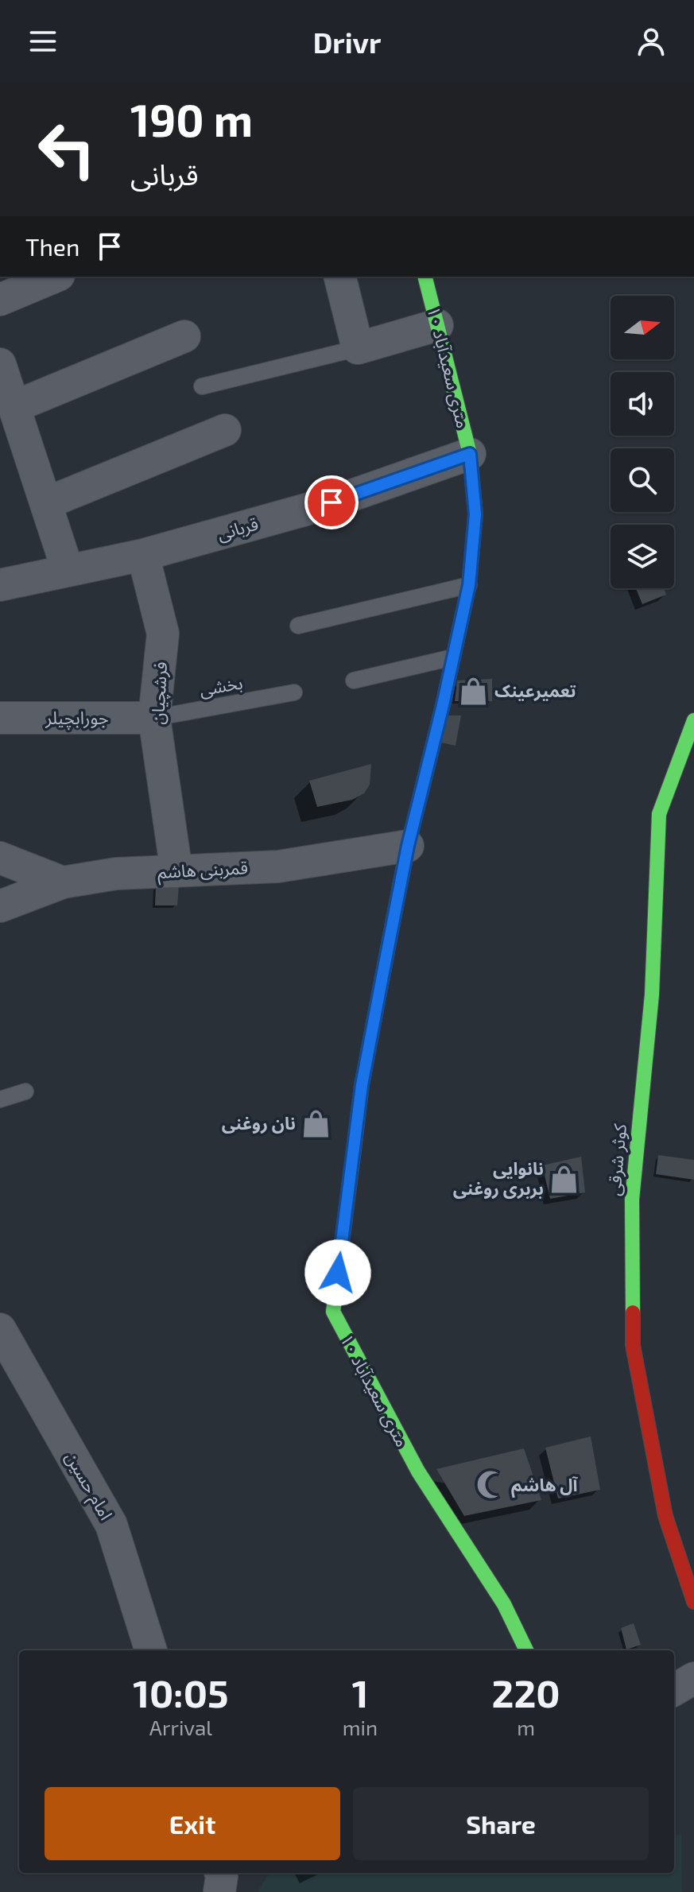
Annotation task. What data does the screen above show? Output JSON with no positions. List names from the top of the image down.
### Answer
{
  "streets": {
    "street": [
      "۱۰ متری سعیدآباد",
      "قربانی",
      "فرشچیان",
      "جورابچیلر",
      "قمربنی هاشم",
      "کوثر شرقی",
      "امام حسین"
    ],
    "lane": ["بخشی"]
  },
  "crossings": [
    ["۱۰ متری سعیدآباد", "قربانی"],
    ["۱۰ متری سعیدآباد", "قمربنی هاشم"],
    ["قربانی", "فرشچیان"],
    ["بخشی", "فرشچیان"],
    ["بخشی", "جورابچیلر"],
    ["فرشچیان", "جورابچیلر"],
    ["فرشچیان", "قمربنی هاشم"]
  ],
  "places": {
    "shop": ["تعمیرعینک", "نان روغنی", "نانوایی بربری روغنی"],
    "mosque": ["آل هاشم"]
  },
  "north": "right",
  "page": {
    "header": "Drivr",
    "turn": ["190 m", "قربانی"],
    "then": "Then",
    "eta": [
      "10:05",
      "Arrival",
      "1",
      "min",
      "220",
      "m"
    ],
    "buttons": ["Exit", "Share"]
  }
}
